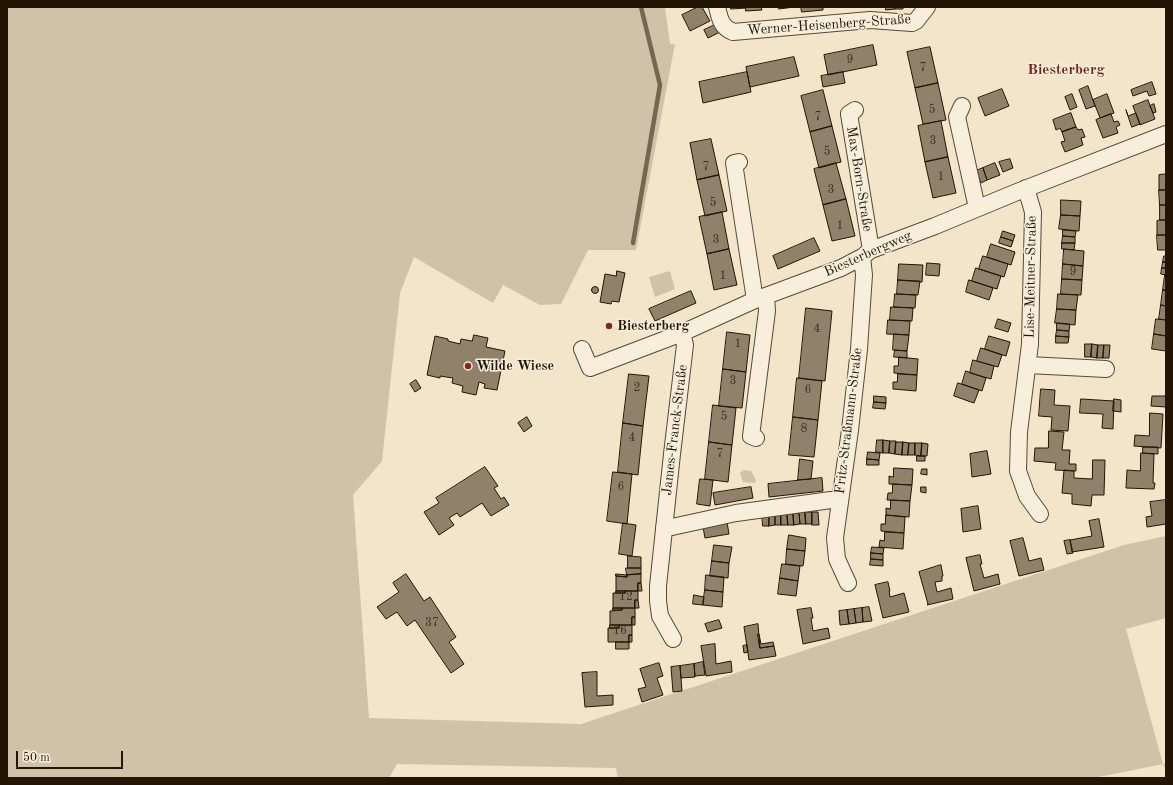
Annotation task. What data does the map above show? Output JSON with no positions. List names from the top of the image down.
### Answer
{
  "streets": {
    "street": [
      "Werner-Heisenberg-Straße",
      "Max-Born-Straße",
      "Biesterbergweg",
      "Lise-Meitner-Straße",
      "Fritz-Straßmann-Straße",
      "James-Franck-Straße"
    ]
  },
  "crossings": [
    ["Max-Born-Straße", "Biesterbergweg"],
    ["Max-Born-Straße", "Fritz-Straßmann-Straße"],
    ["Biesterbergweg", "Lise-Meitner-Straße"],
    ["Biesterbergweg", "Fritz-Straßmann-Straße"],
    ["Biesterbergweg", "James-Franck-Straße"]
  ],
  "districts": ["Biesterberg"],
  "places": ["Biesterberg", "Wilde Wiese"],
  "house_numbers": [
    "9",
    "7",
    "5",
    "7",
    "3",
    "5",
    "7",
    "1",
    "3",
    "5",
    "1",
    "3",
    "9",
    "1",
    "4",
    "1",
    "3",
    "2",
    "6",
    "5",
    "8",
    "4",
    "7",
    "6",
    "12",
    "37",
    "16"
  ],
  "scale_bar": "50 m"
}
